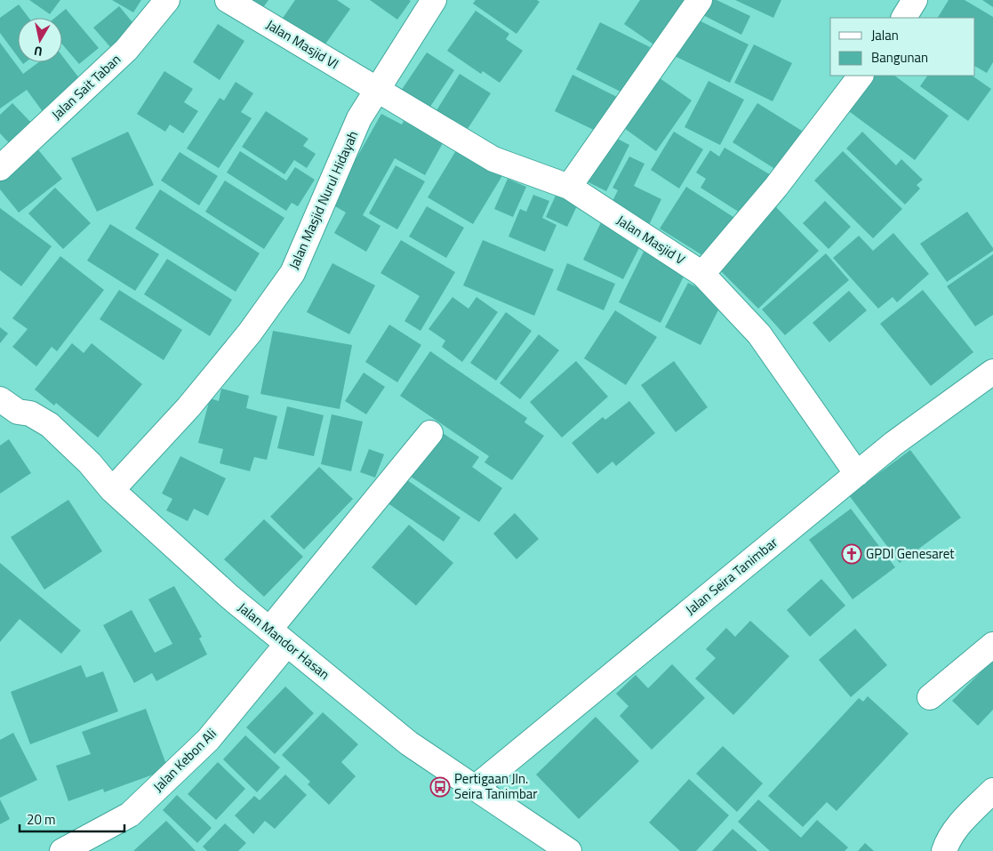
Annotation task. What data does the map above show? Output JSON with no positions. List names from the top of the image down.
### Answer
{
  "streets": {
    "street": [
      "Jalan Masjid VI",
      "Jalan Sait Taban",
      "Jalan Masjid Nurul Hidayah",
      "Jalan Masjid V",
      "Jalan Seira Tanimbar",
      "Jalan Mandor Hasan",
      "Jalan Kebon Ali"
    ]
  },
  "crossings": [
    ["Jalan Masjid VI", "Jalan Masjid Nurul Hidayah"],
    ["Jalan Masjid VI", "Jalan Masjid V"],
    ["Jalan Masjid Nurul Hidayah", "Jalan Masjid V"],
    ["Jalan Masjid Nurul Hidayah", "Jalan Mandor Hasan"],
    ["Jalan Masjid V", "Jalan Seira Tanimbar"],
    ["Jalan Seira Tanimbar", "Jalan Mandor Hasan"],
    ["Jalan Mandor Hasan", "Jalan Kebon Ali"]
  ],
  "places": {
    "church": ["GPDI Genesaret"],
    "bus stop": ["Pertigaan Jln. Seira Tanimbar"]
  },
  "legend": ["Jalan", "Bangunan"],
  "scale_bar": "20 m",
  "north": "bottom"
}
